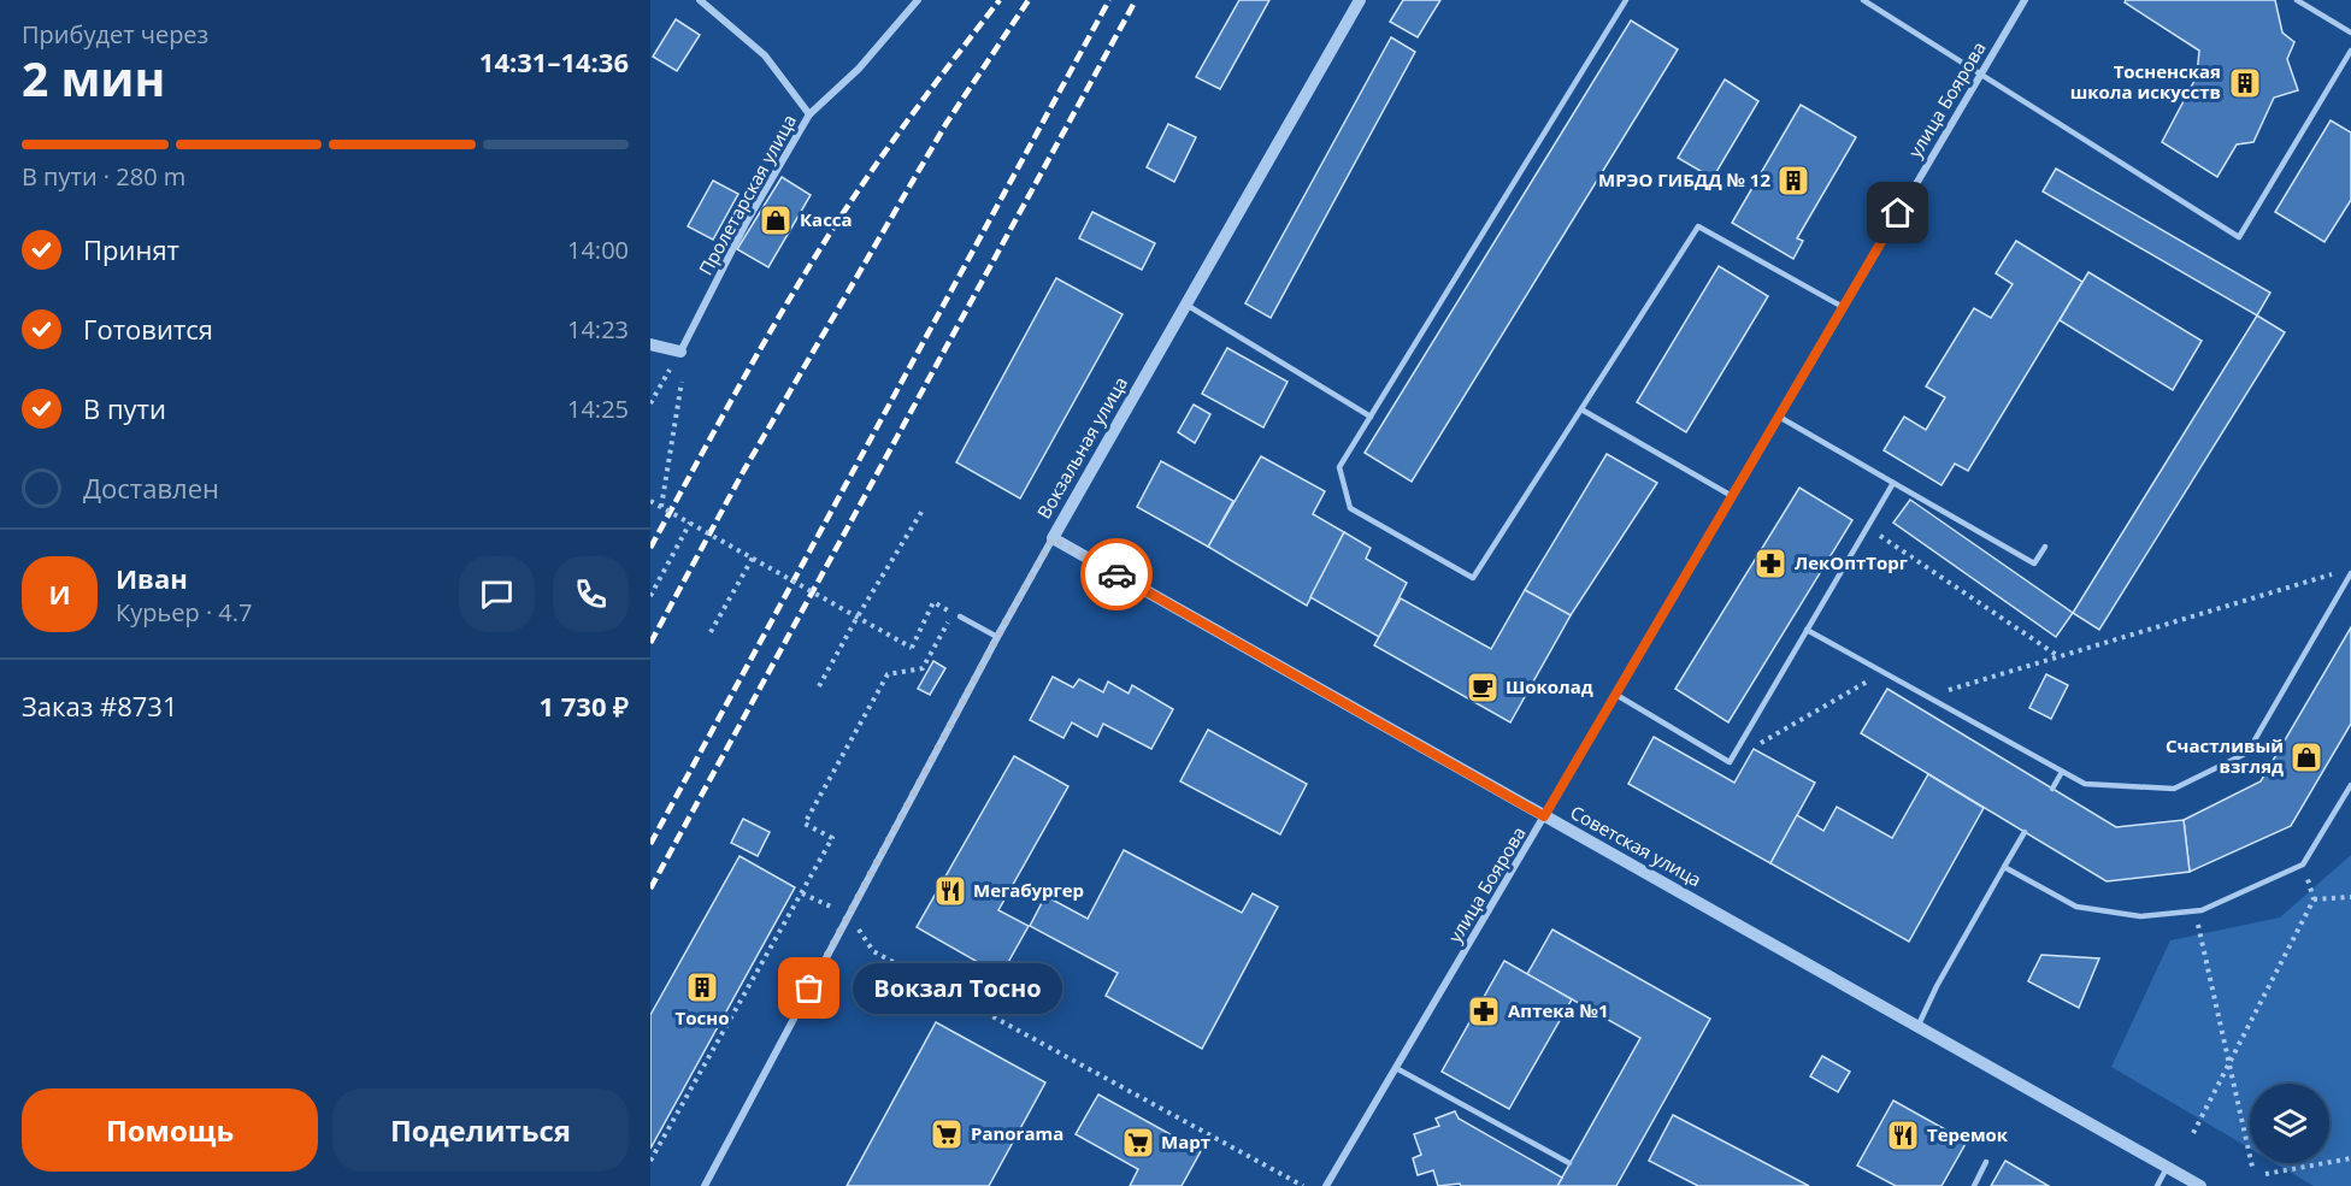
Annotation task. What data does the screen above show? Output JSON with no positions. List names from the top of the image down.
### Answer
{
  "streets": {
    "street": [
      "улица Боярова",
      "Пролетарская улица",
      "Вокзальная улица",
      "Советская улица"
    ]
  },
  "crossings": [
    ["улица Боярова", "Советская улица"],
    ["Вокзальная улица", "Советская улица"]
  ],
  "places": {
    "building": ["Тосненская школа искусств", "МРЭО ГИБДД № 12", "Тосно"],
    "shop": ["Касса", "Счастливый взгляд"],
    "pharmacy": ["ЛекОптТорг", "Аптека №1"],
    "cafe": ["Шоколад"],
    "restaurant": ["Мегабургер", "Теремок"],
    "other": ["Вокзал Тосно"],
    "supermarket": ["Panorama", "Март"]
  },
  "page": {
    "heading": ["2 мин", "Прибудет через", "14:31–14:36"],
    "panel": [
      "Иван",
      "Курьер · 4.7",
      "Заказ #8731",
      "1 730 ₽"
    ],
    "bar": "В пути · 280 m",
    "list": [
      ["Принят", "14:00"],
      ["Готовится", "14:23"],
      ["В пути", "14:25"],
      "Доставлен"
    ],
    "round": "И",
    "bubble": "Вокзал Тосно",
    "buttons": ["Помощь", "Поделиться"]
  }
}
